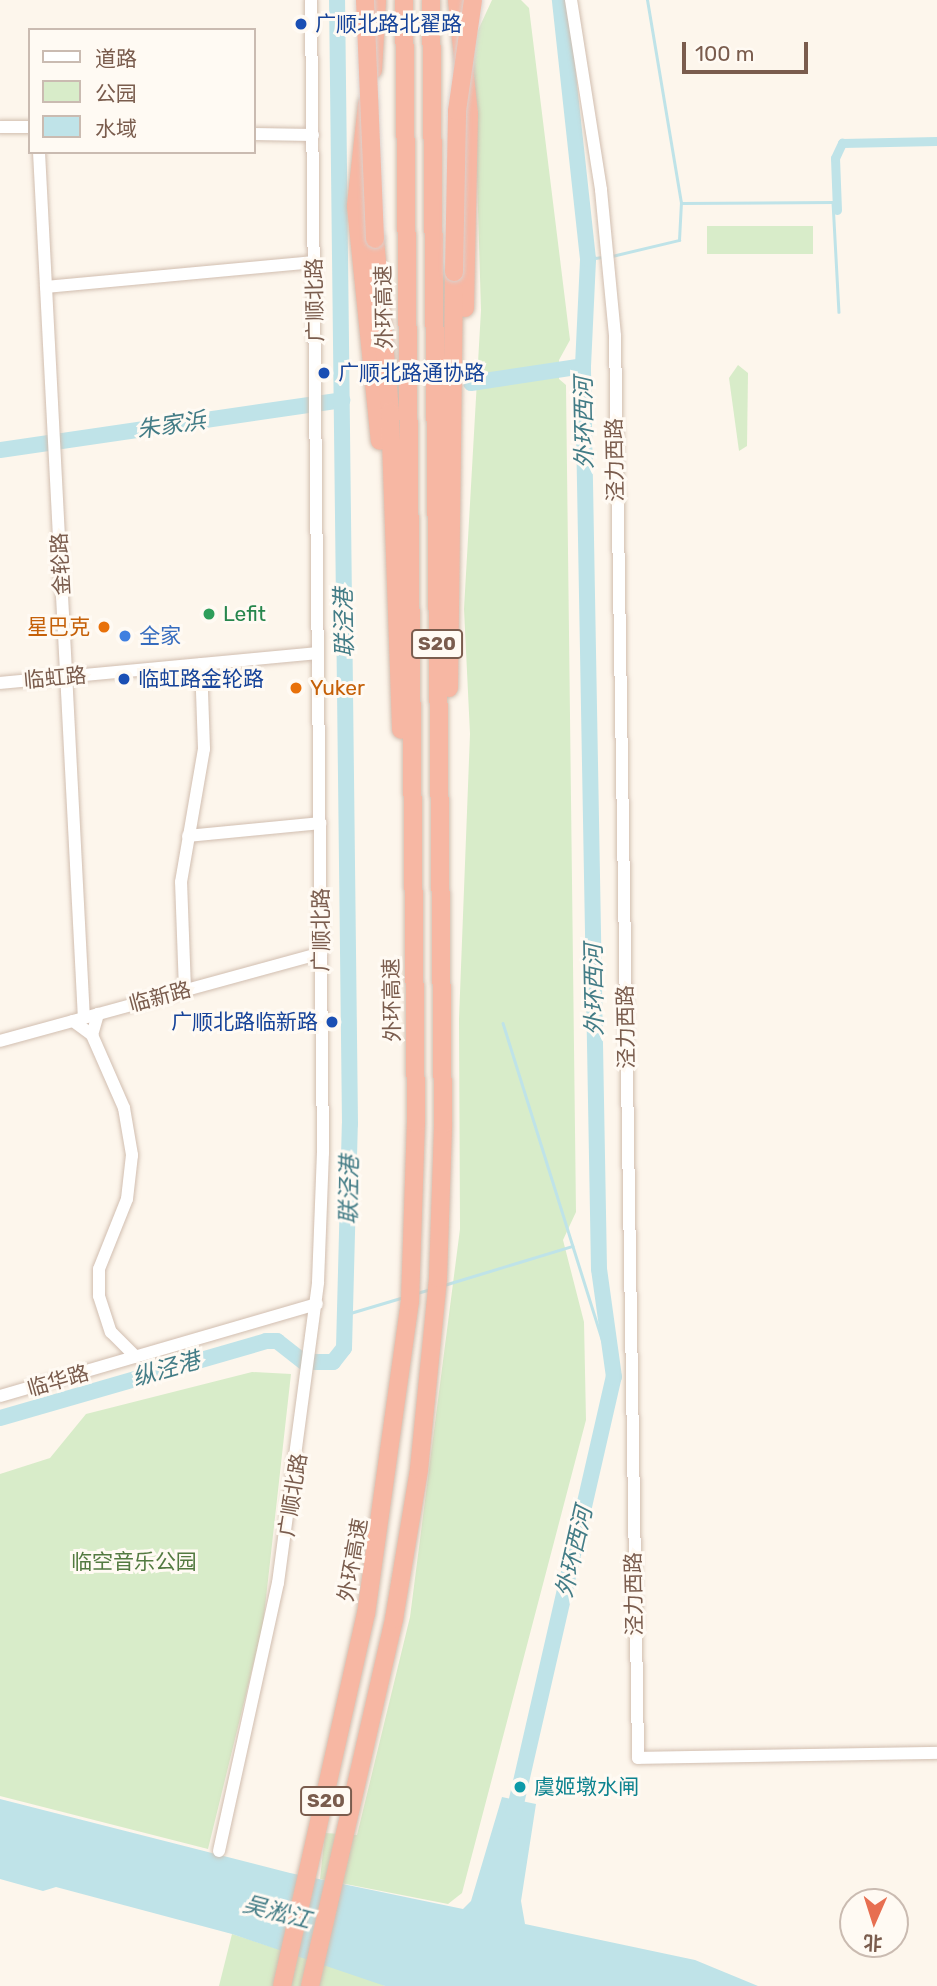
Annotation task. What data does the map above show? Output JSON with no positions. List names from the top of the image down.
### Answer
{
  "streets": {
    "highway": ["外环高速", "S20"],
    "street": [
      "广顺北路",
      "泾力西路",
      "金轮路",
      "临虹路",
      "临新路",
      "临华路"
    ]
  },
  "crossings": [
    ["广顺北路", "临虹路"],
    ["广顺北路", "临新路"],
    ["广顺北路", "临华路"],
    ["金轮路", "临虹路"],
    ["金轮路", "临新路"]
  ],
  "water": [
    "外环西河",
    "朱家浜",
    "联泾港",
    "纵泾港",
    "吴淞江"
  ],
  "parks": ["临空音乐公园"],
  "places": [
    "广顺北路北翟路",
    "广顺北路通协路",
    "Lefit",
    "星巴克",
    "全家",
    "临虹路金轮路",
    "Yuker",
    "广顺北路临新路",
    "虞姬墩水闸"
  ],
  "legend": ["道路", "公园", "水域"],
  "scale_bar": "100 m",
  "north": "bottom"
}
